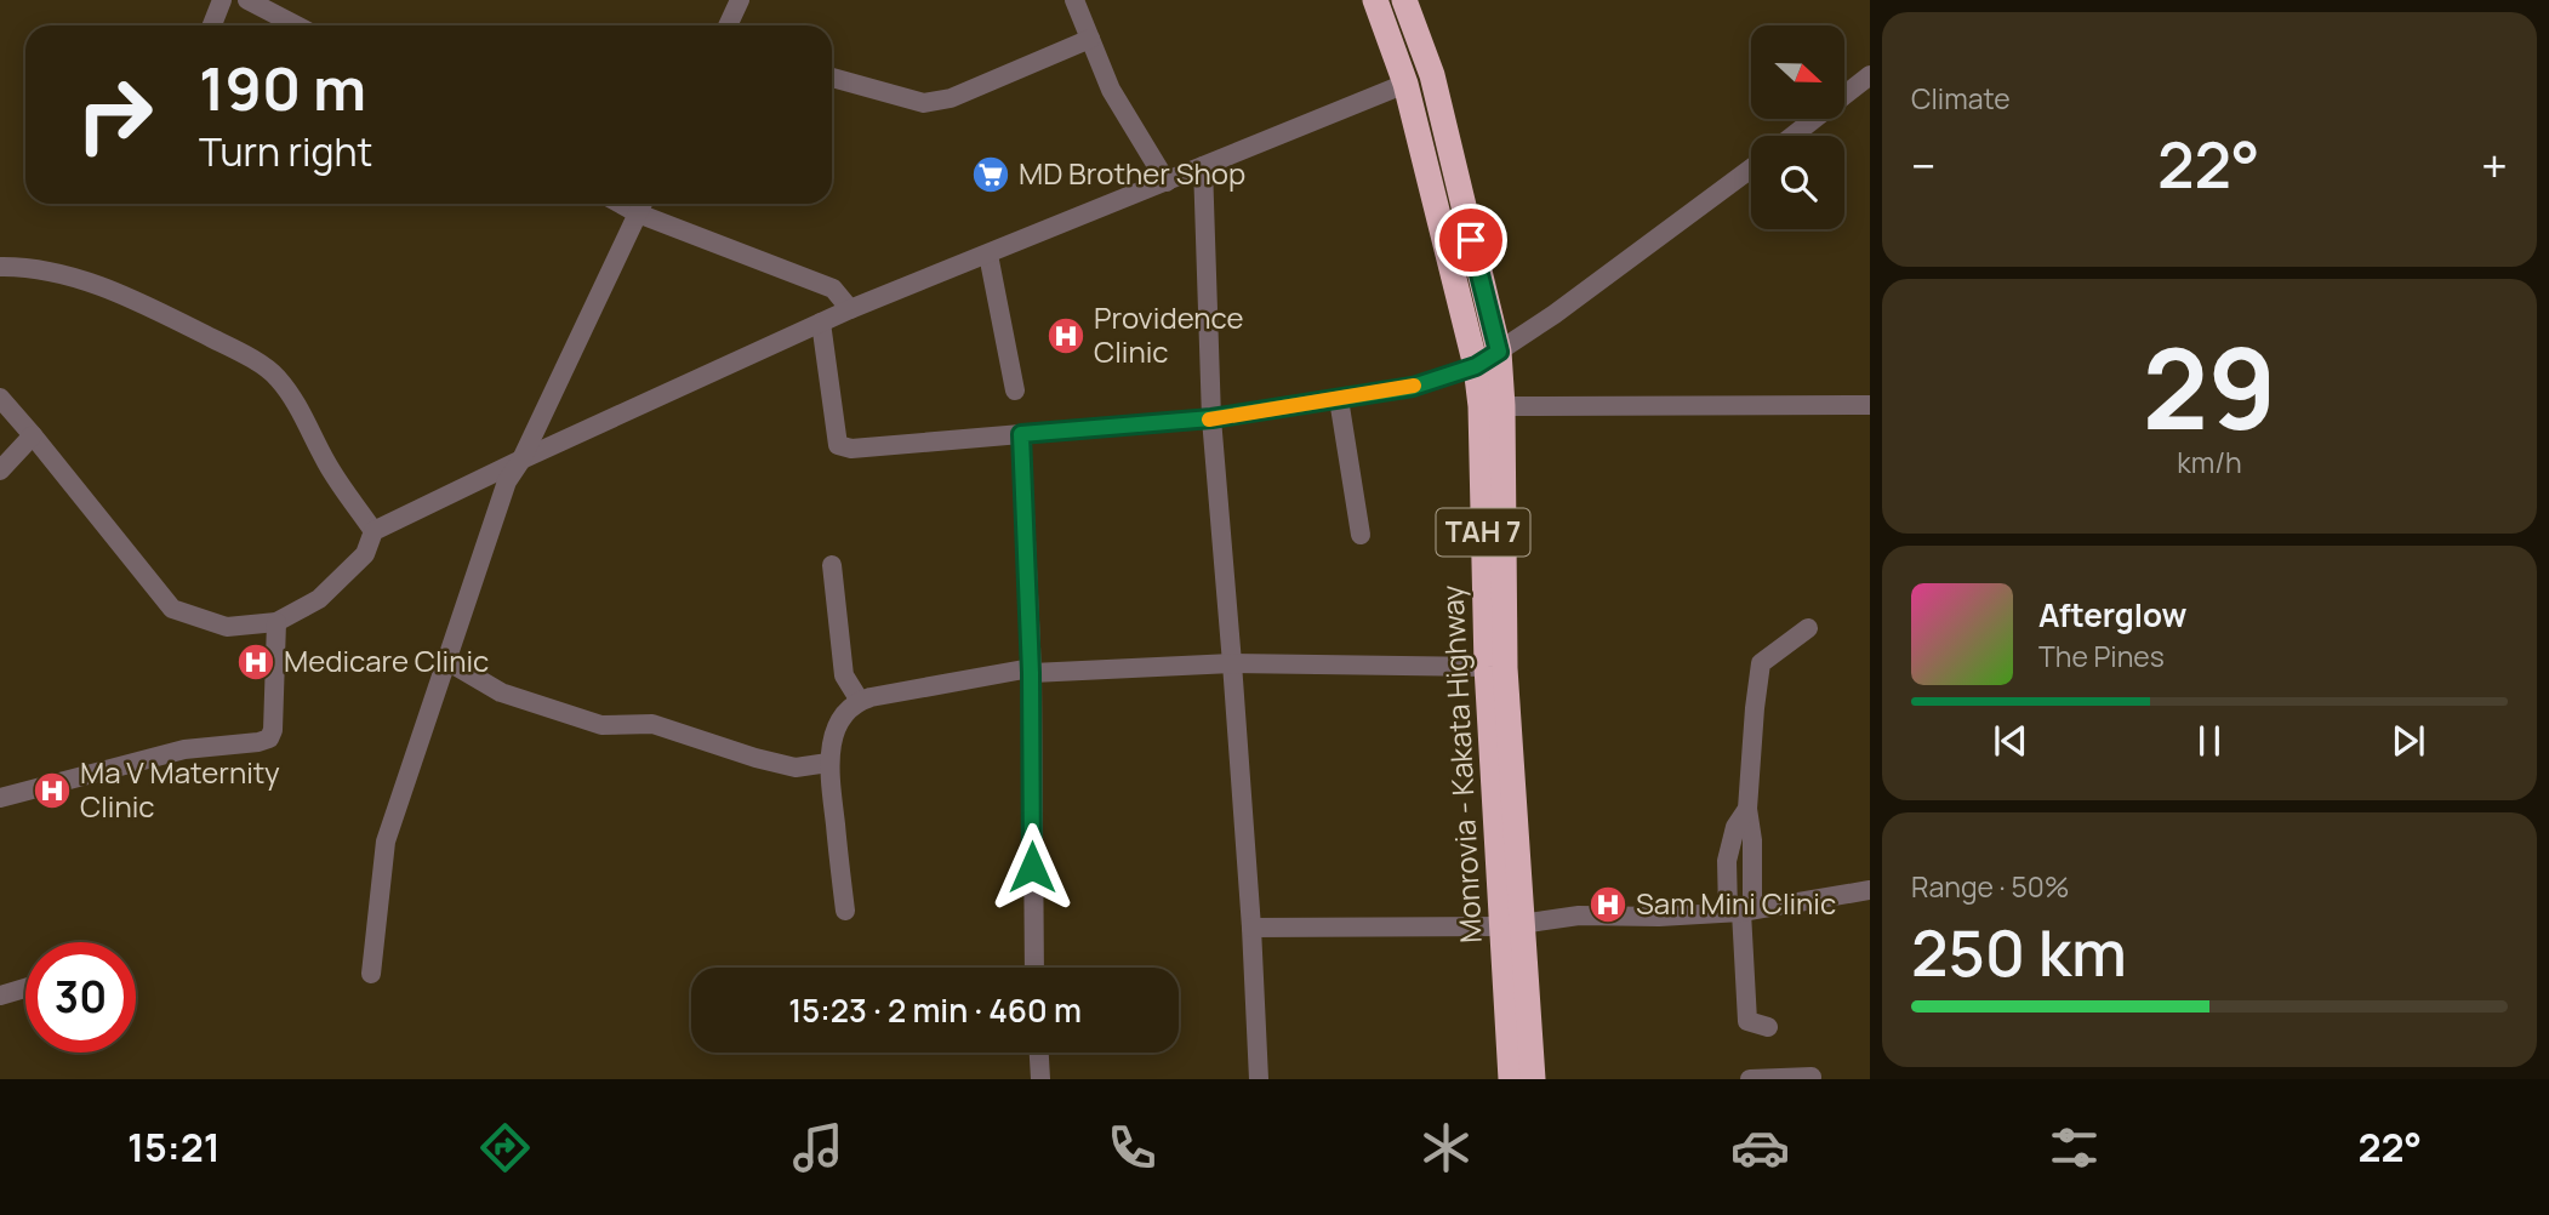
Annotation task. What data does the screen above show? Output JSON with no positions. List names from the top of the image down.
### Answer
{
  "streets": {
    "highway": ["TAH 7", "Monrovia - Kakata Highway"]
  },
  "places": {
    "supermarket": ["MD Brother Shop"],
    "hospital": [
      "Providence Clinic",
      "Medicare Clinic",
      "Ma V Maternity Clinic",
      "Sam Mini Clinic"
    ]
  },
  "north": "right",
  "page": {
    "tile": [
      "Climate",
      ["29", "km/h"],
      ["Range · 50%", "250 km"]
    ],
    "turn": ["190 m", "Turn right"],
    "heat": ["−", "22°", "+"],
    "song": ["Afterglow", "The Pines"],
    "limit": "30",
    "trip": "15:23 · 2 min · 460 m",
    "tabs": ["15:21", "22°"]
  }
}
